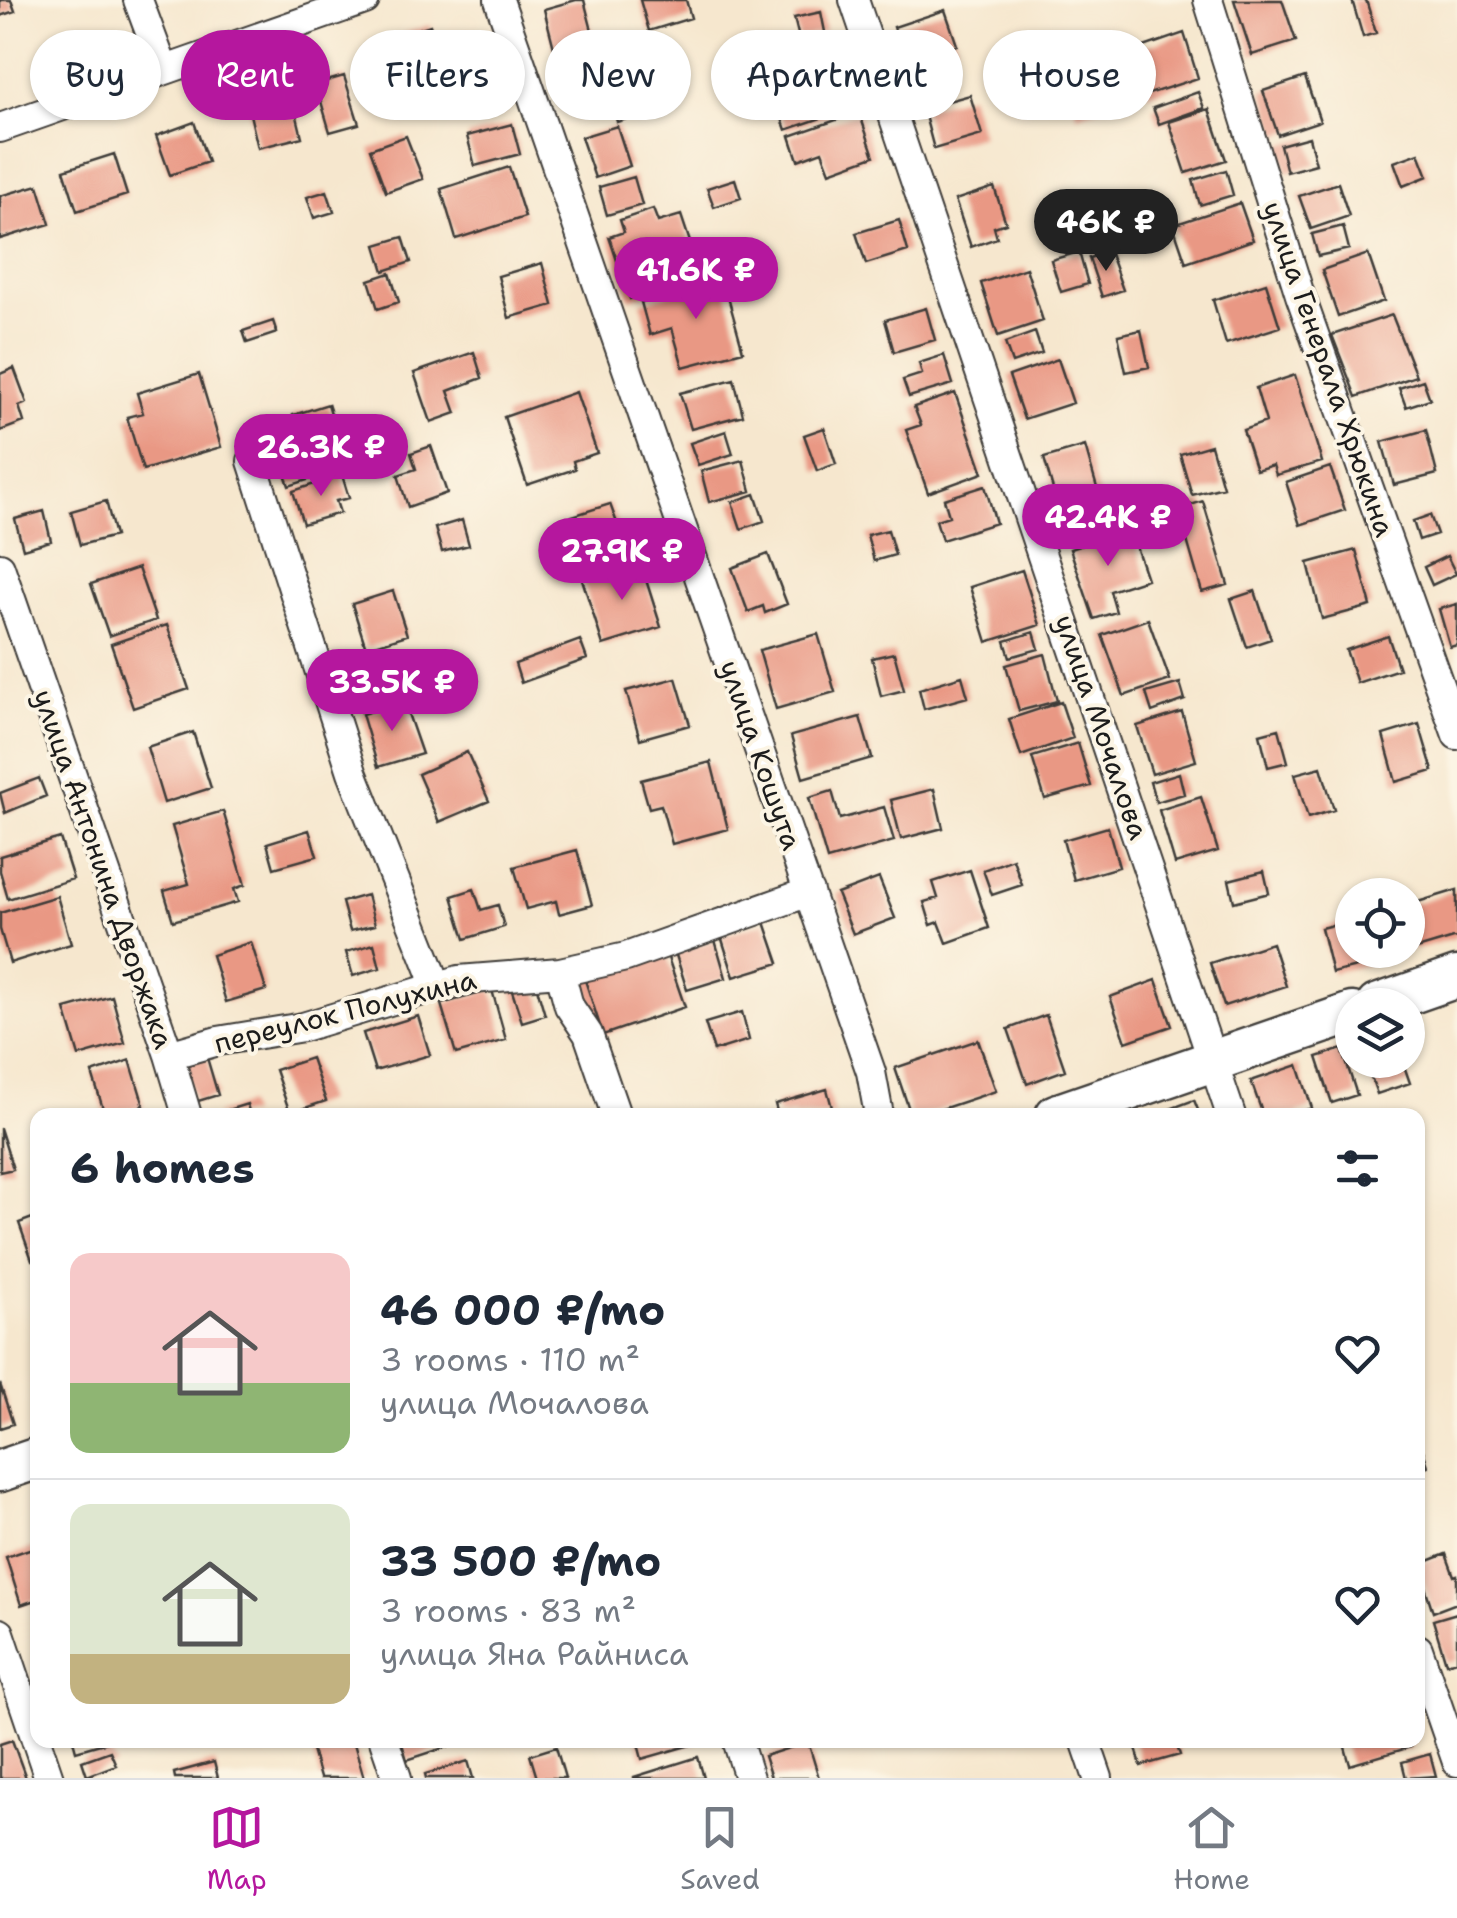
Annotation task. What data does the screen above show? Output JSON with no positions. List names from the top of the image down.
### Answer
{
  "streets": {
    "street": [
      "улица Генерала Хрюкина",
      "улица Мочалова",
      "улица Кошута",
      "улица Антонина Дворжака",
      "переулок Полухина"
    ]
  },
  "crossings": [
    ["улица Кошута", "переулок Полухина"],
    ["улица Антонина Дворжака", "переулок Полухина"]
  ],
  "page": {
    "chip": [
      "Buy",
      "Rent",
      "Filters",
      "New",
      "Apartment",
      "House"
    ],
    "price": [
      "46K ₽",
      "41.6K ₽",
      "26.3K ₽",
      "42.4K ₽",
      "27.9K ₽",
      "33.5K ₽"
    ],
    "heading": "6 homes",
    "list": [
      {
        "name": "46 000 ₽/mo",
        "note": "3 rooms · 110 m² · улица Мочалова"
      },
      {
        "name": "33 500 ₽/mo",
        "note": "3 rooms · 83 m² · улица Яна Райниса"
      }
    ],
    "tabs": ["Map", "Saved", "Home"]
  }
}
